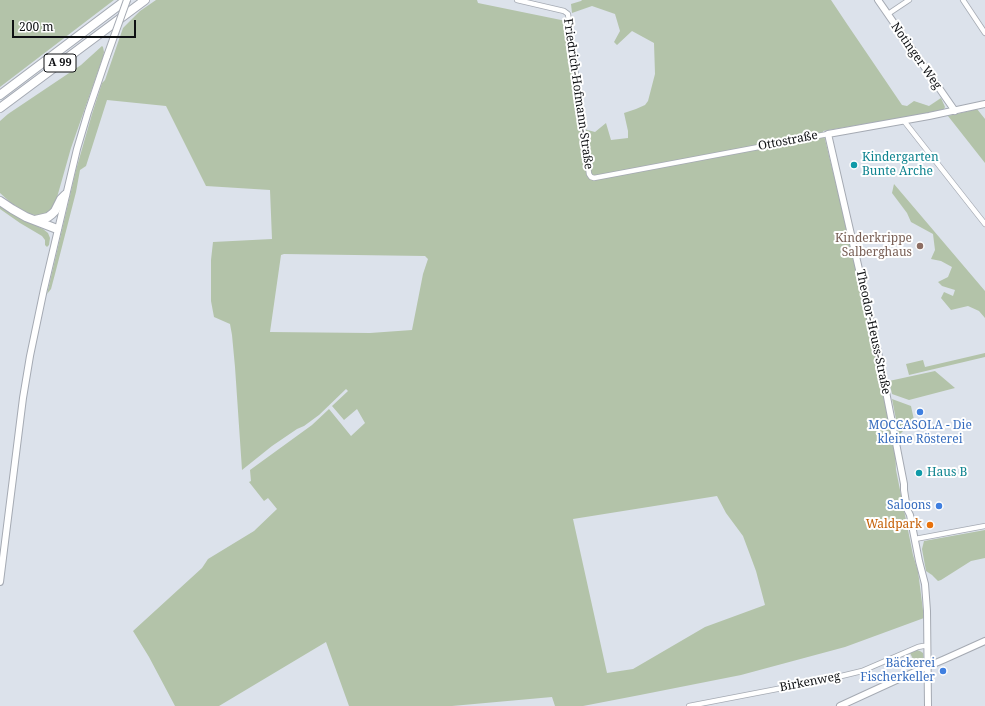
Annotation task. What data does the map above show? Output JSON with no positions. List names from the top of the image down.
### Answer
{
  "streets": {
    "highway": ["A 99"],
    "street": [
      "Notinger Weg",
      "Friedrich-Hofmann-Straße",
      "Ottostraße",
      "Theodor-Heuss-Straße",
      "Birkenweg"
    ]
  },
  "crossings": [
    ["Notinger Weg", "Ottostraße"],
    ["Friedrich-Hofmann-Straße", "Ottostraße"],
    ["Ottostraße", "Theodor-Heuss-Straße"],
    ["Theodor-Heuss-Straße", "Birkenweg"]
  ],
  "places": [
    "Kindergarten Bunte Arche",
    "Kinderkrippe Salberghaus",
    "MOCCASOLA - Die kleine Rösterei",
    "Haus B",
    "Saloons",
    "Waldpark",
    "Bäckerei Fischerkeller"
  ],
  "scale_bar": "200 m"
}
